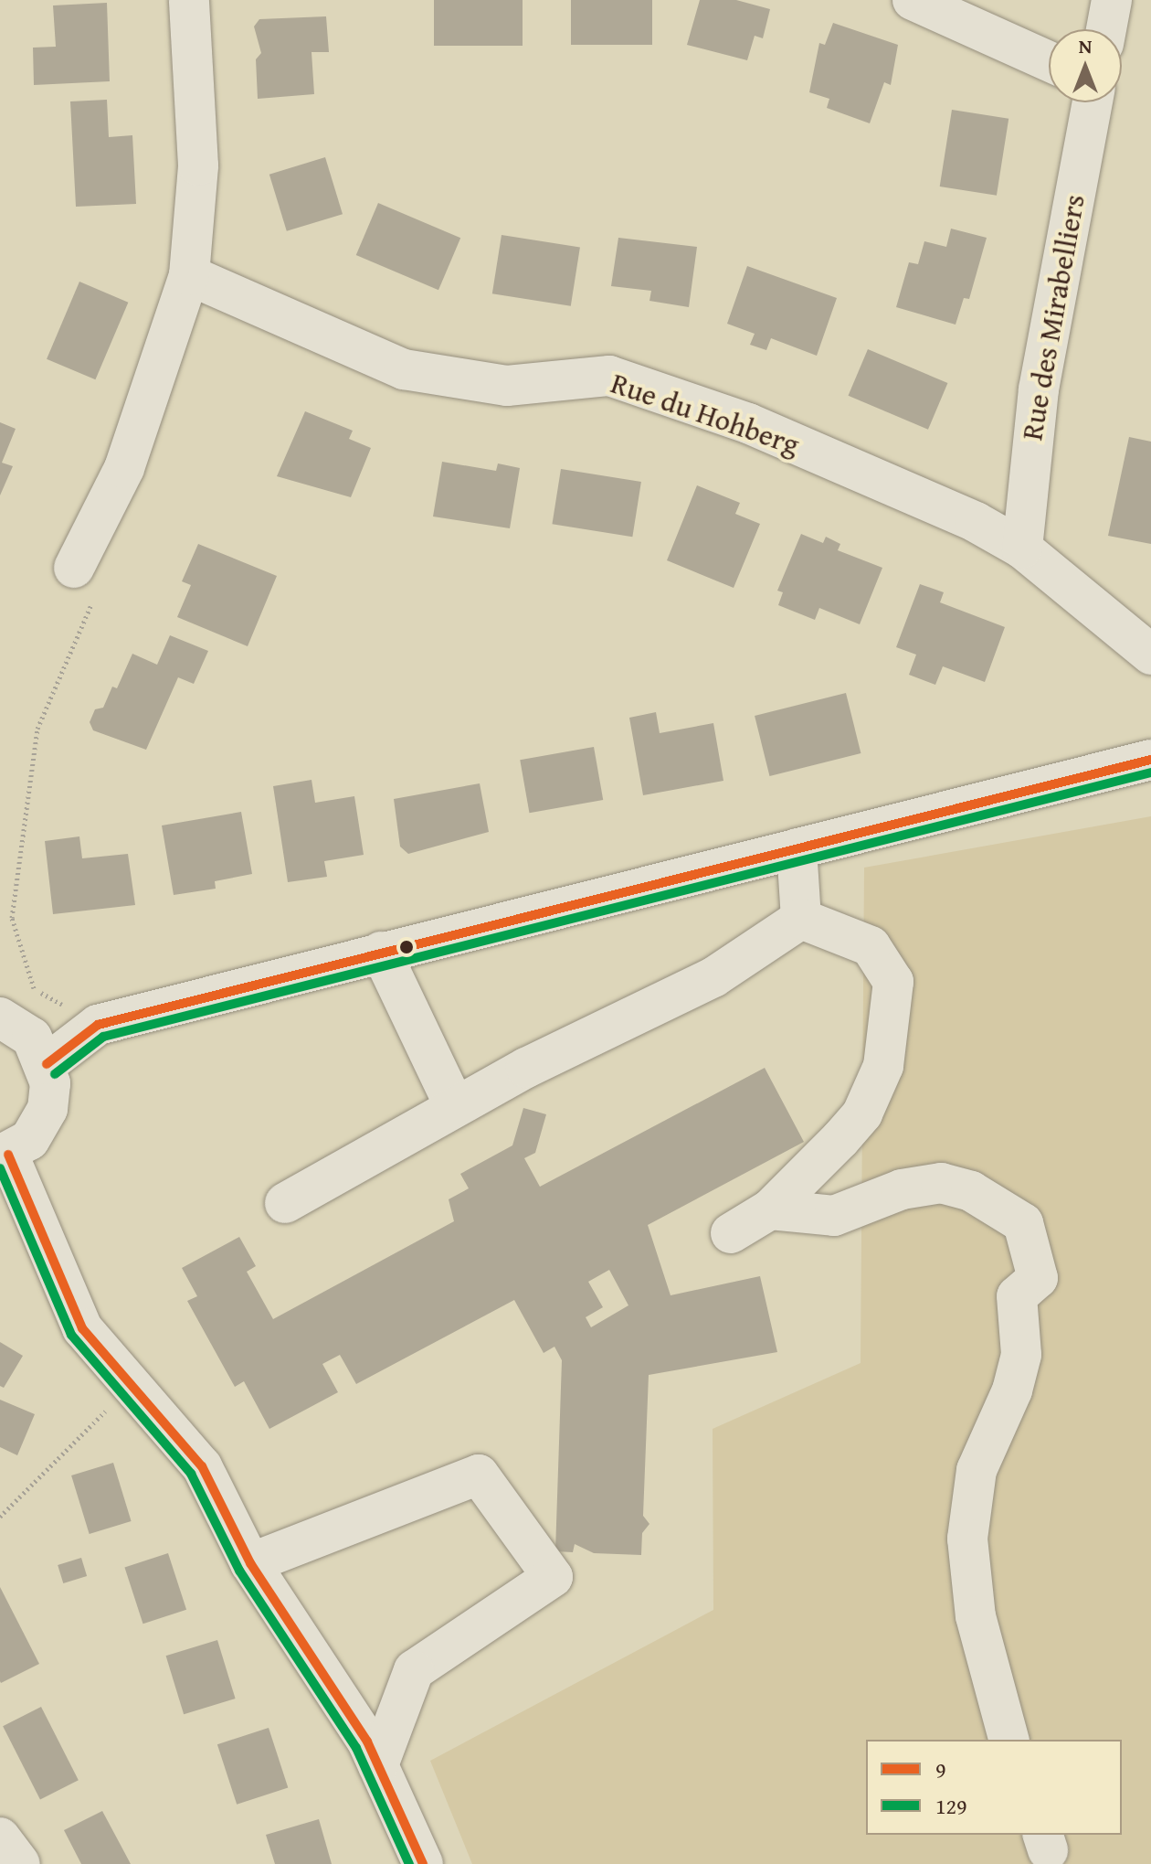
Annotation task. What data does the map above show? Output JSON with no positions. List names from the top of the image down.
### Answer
{
  "streets": {
    "street": ["Rue des Mirabelliers", "Rue du Hohberg"]
  },
  "crossings": [
    ["Rue des Mirabelliers", "Rue du Hohberg"]
  ],
  "lines": ["transit line 9", "transit line 129"],
  "legend": ["9", "129"],
  "north": "top"
}
